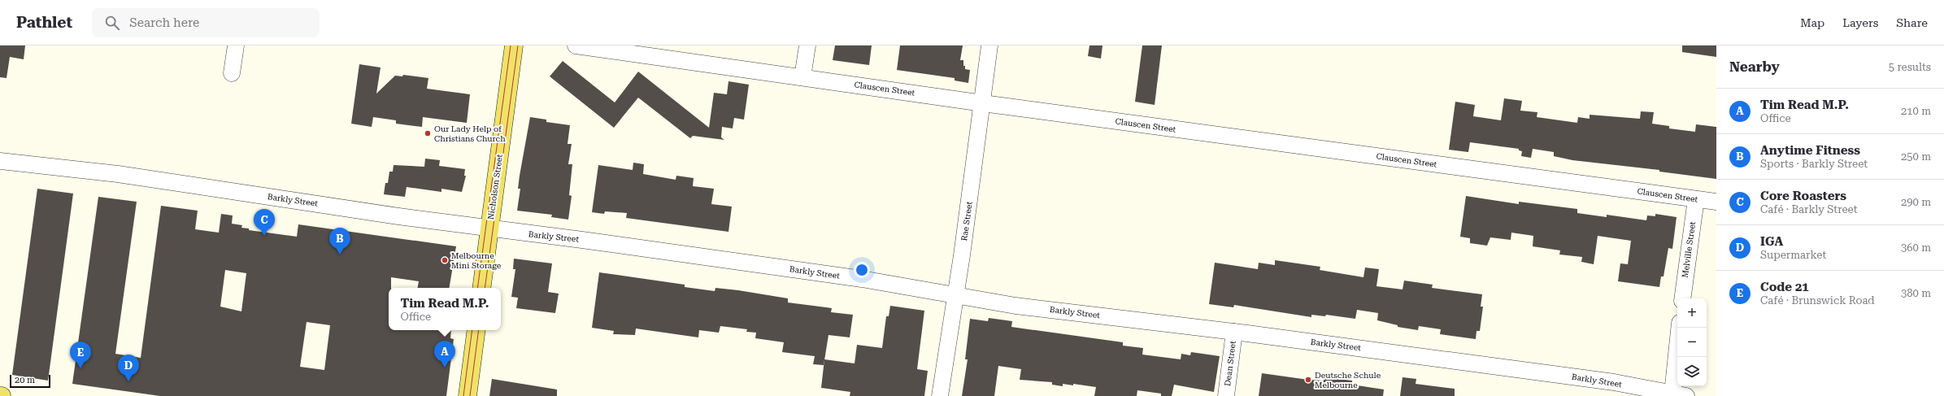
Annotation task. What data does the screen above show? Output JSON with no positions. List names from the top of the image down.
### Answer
{
  "streets": {
    "main road": ["Nicholson Street"],
    "street": [
      "Clauscen Street",
      "Barkly Street",
      "Rae Street",
      "Melville Street",
      "Dean Street"
    ]
  },
  "crossings": [
    ["Clauscen Street", "Rae Street"],
    ["Clauscen Street", "Melville Street"],
    ["Nicholson Street", "Barkly Street"],
    ["Barkly Street", "Rae Street"],
    ["Barkly Street", "Dean Street"]
  ],
  "places": ["Our Lady Help of Christians Church", "Melbourne Mini Storage", "Deutsche Schule Melbourne"],
  "scale_bar": "20 m",
  "page": {
    "header": "Pathlet",
    "search": "Search here",
    "nav": ["Map", "Layers", "Share"],
    "heading": ["Nearby", "5 results"],
    "list": [
      {
        "mark": "A",
        "name": "Tim Read M.P.",
        "note": "Office",
        "value": "210 m"
      },
      {
        "mark": "B",
        "name": "Anytime Fitness",
        "note": "Sports · Barkly Street",
        "value": "250 m"
      },
      {
        "mark": "C",
        "name": "Core Roasters",
        "note": "Café · Barkly Street",
        "value": "290 m"
      },
      {
        "mark": "D",
        "name": "IGA",
        "note": "Supermarket",
        "value": "360 m"
      },
      {
        "mark": "E",
        "name": "Code 21",
        "note": "Café · Brunswick Road",
        "value": "380 m"
      }
    ],
    "pins": [
      "C",
      "B",
      "A",
      "E",
      "D"
    ],
    "popup": ["Tim Read M.P.", "Office"],
    "map_buttons": ["+", "−"],
    "scale": "20 m"
  }
}
